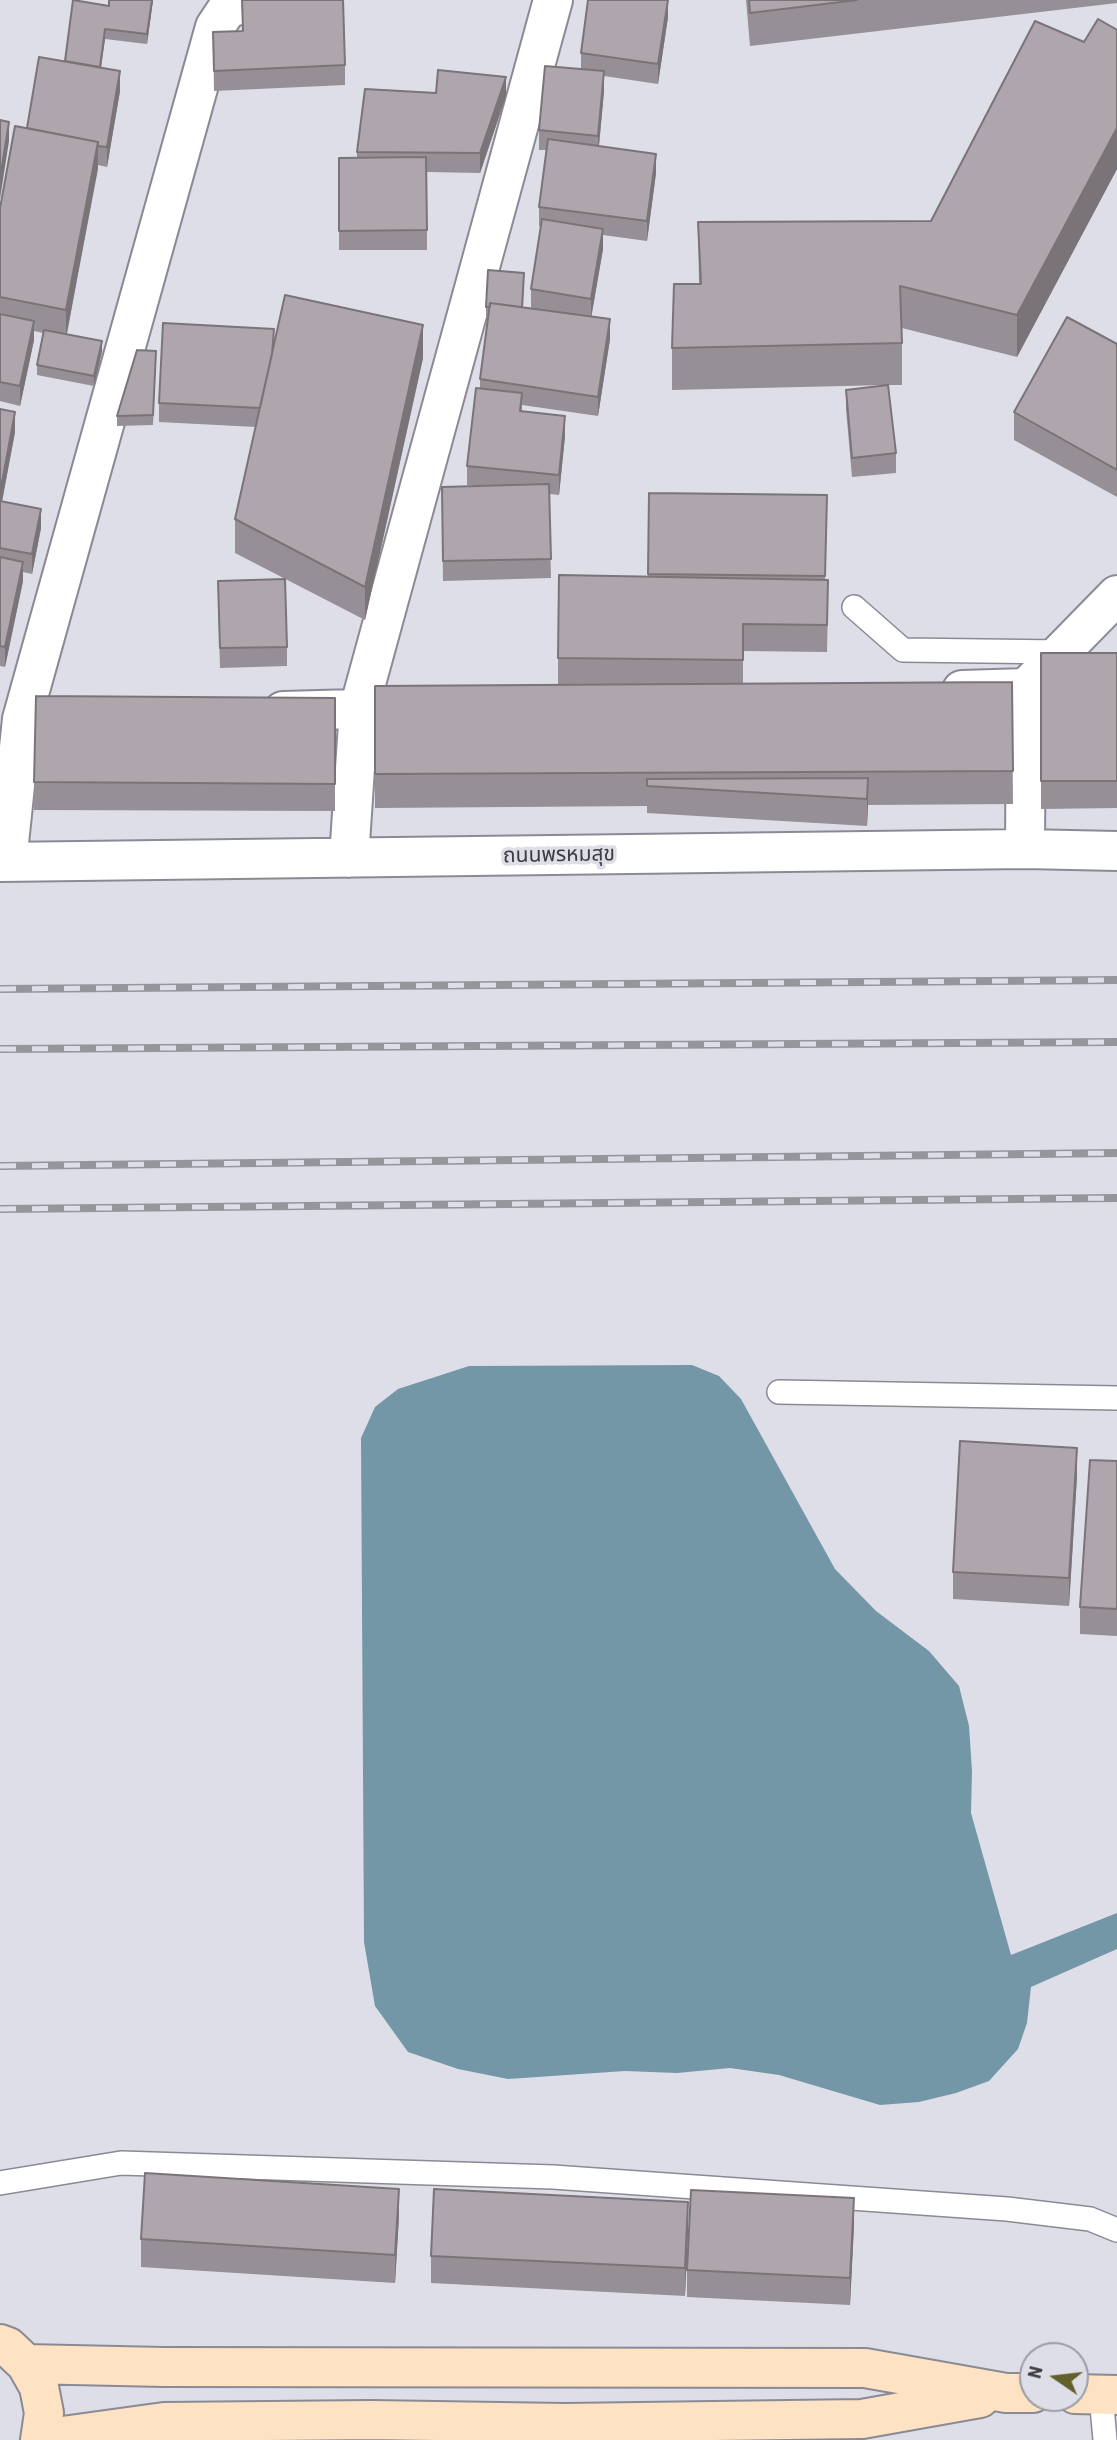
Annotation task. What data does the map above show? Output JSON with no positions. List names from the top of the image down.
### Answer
{
  "streets": {
    "street": ["ถนนพรหมสุข"]
  },
  "north": "left"
}
